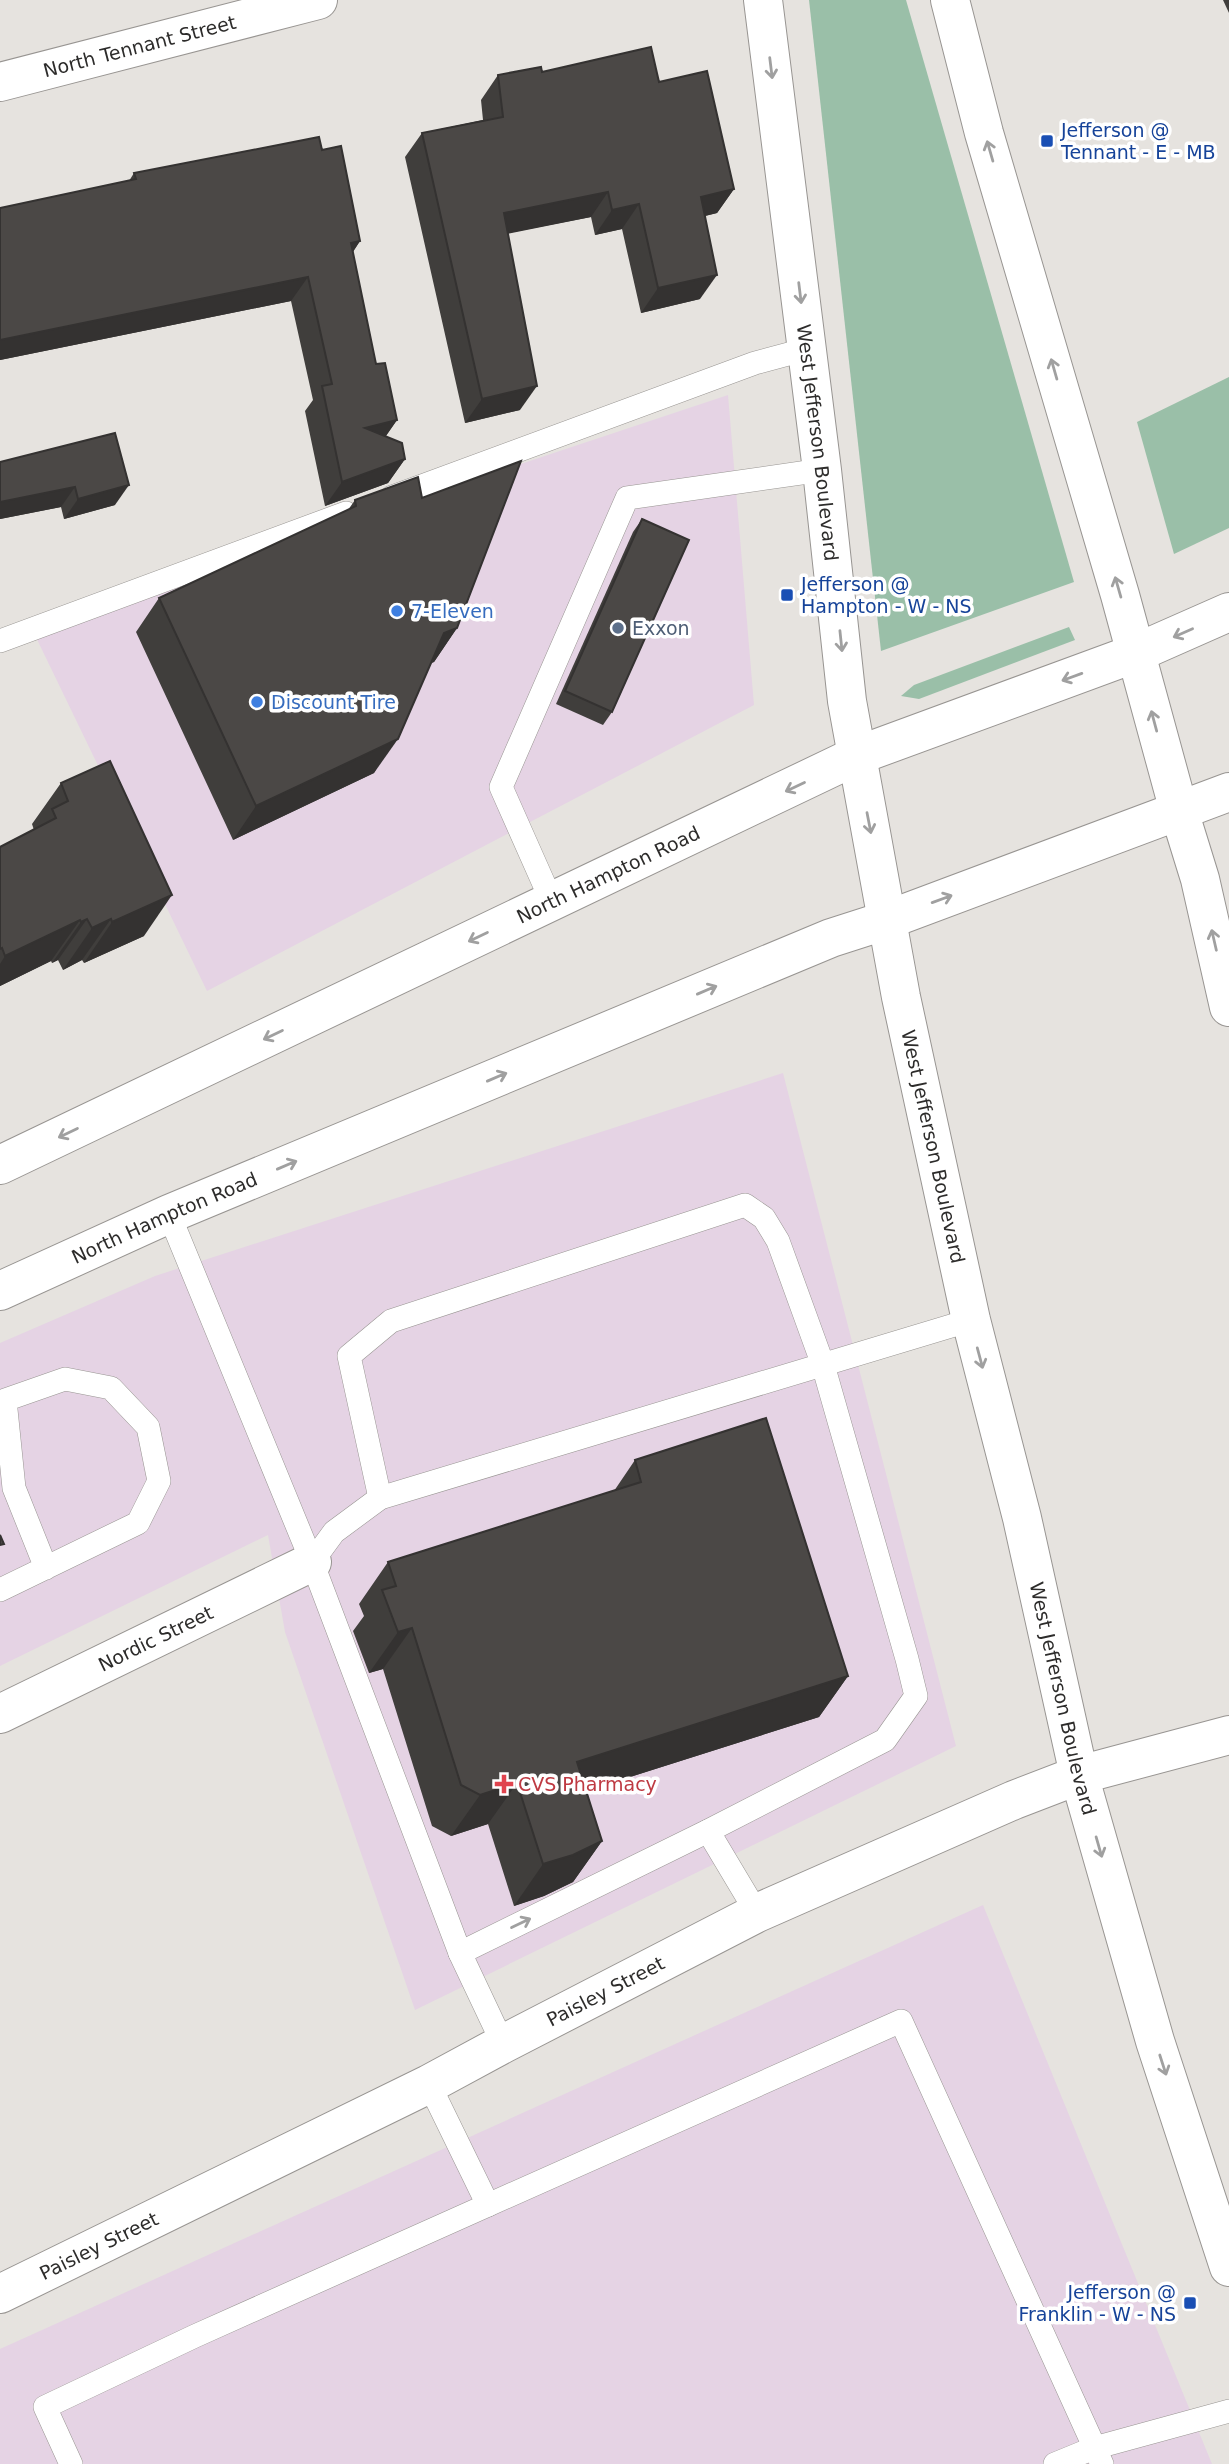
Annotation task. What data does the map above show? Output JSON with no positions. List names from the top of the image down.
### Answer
{
  "streets": {
    "main road": [
      "North Tennant Street",
      "West Jefferson Boulevard",
      "North Hampton Road",
      "Nordic Street",
      "Paisley Street"
    ]
  },
  "crossings": [
    ["West Jefferson Boulevard", "North Hampton Road"],
    ["West Jefferson Boulevard", "Paisley Street"]
  ],
  "places": {
    "transit": ["Jefferson @ Tennant - E - MB", "Jefferson @ Hampton - W - NS", "Jefferson @ Franklin - W - NS"],
    "other": ["7-Eleven", "Exxon", "Discount Tire"],
    "health": ["CVS Pharmacy"]
  }
}
